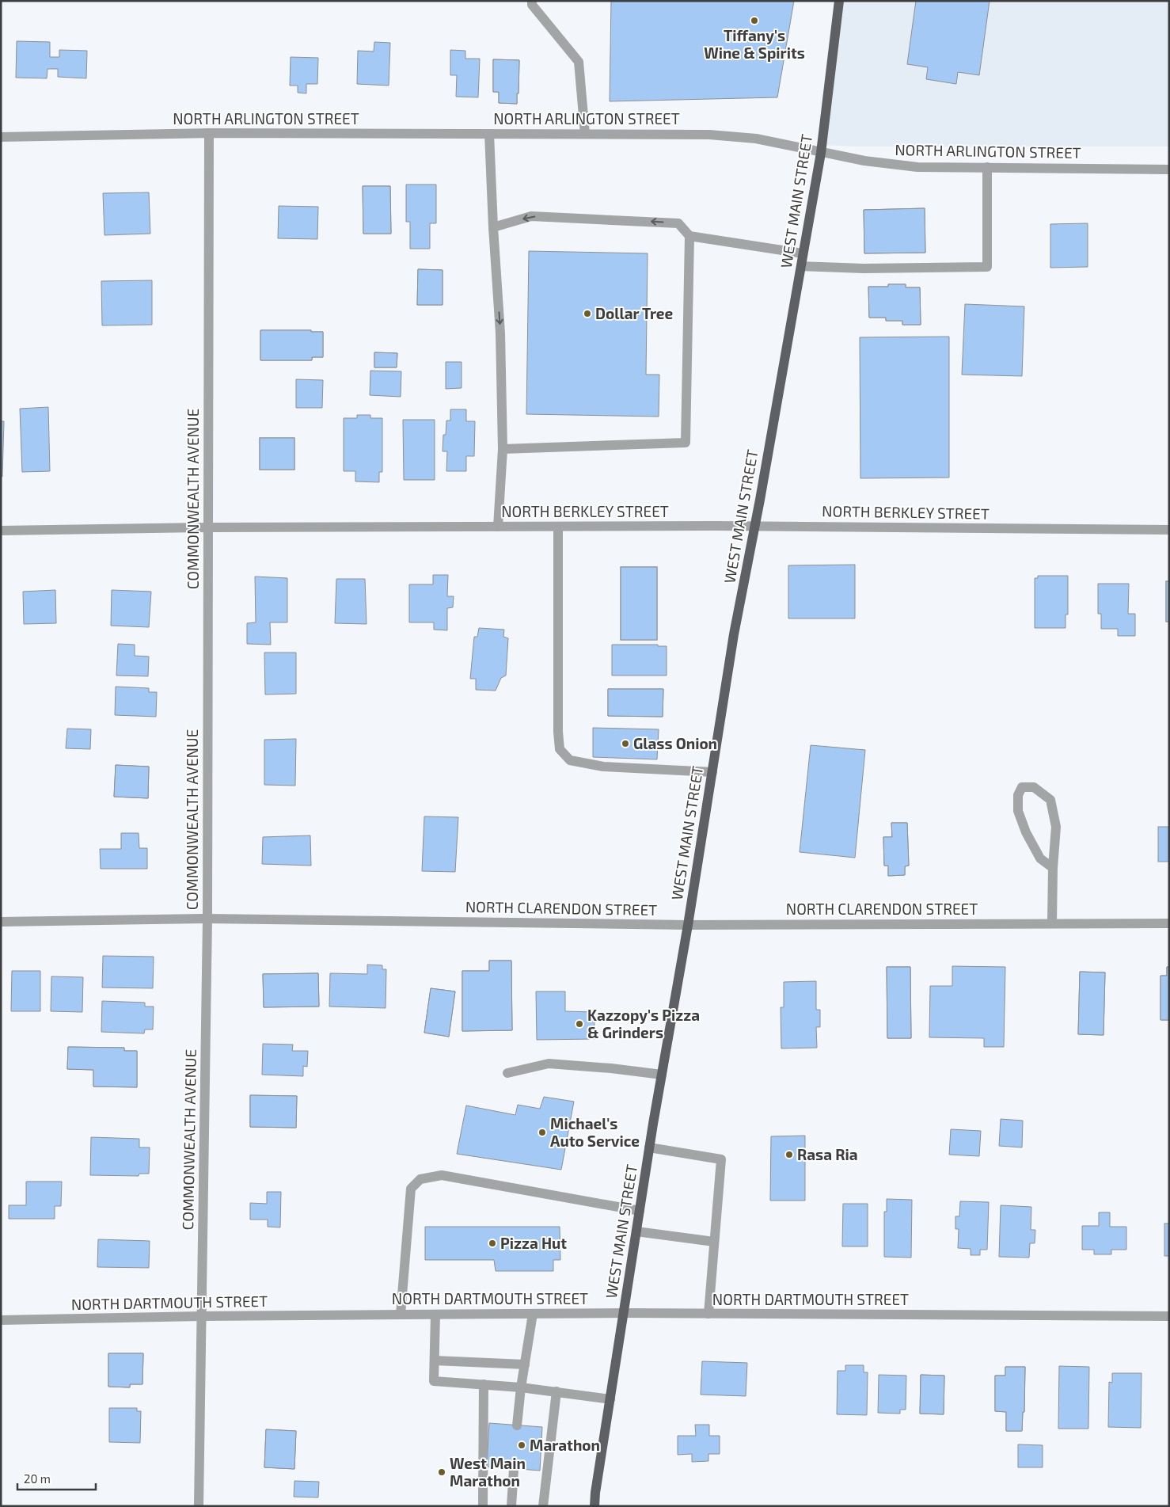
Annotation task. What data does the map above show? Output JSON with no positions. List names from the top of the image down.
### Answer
{
  "streets": {
    "main road": ["WEST MAIN STREET"],
    "street": [
      "NORTH ARLINGTON STREET",
      "COMMONWEALTH AVENUE",
      "NORTH BERKLEY STREET",
      "NORTH CLARENDON STREET",
      "NORTH DARTMOUTH STREET"
    ]
  },
  "crossings": [
    ["NORTH ARLINGTON STREET", "WEST MAIN STREET"],
    ["NORTH ARLINGTON STREET", "COMMONWEALTH AVENUE"],
    ["WEST MAIN STREET", "NORTH BERKLEY STREET"],
    ["WEST MAIN STREET", "NORTH CLARENDON STREET"],
    ["WEST MAIN STREET", "NORTH DARTMOUTH STREET"],
    ["COMMONWEALTH AVENUE", "NORTH BERKLEY STREET"],
    ["COMMONWEALTH AVENUE", "NORTH CLARENDON STREET"],
    ["COMMONWEALTH AVENUE", "NORTH DARTMOUTH STREET"]
  ],
  "places": [
    "Tiffany's Wine & Spirits",
    "Dollar Tree",
    "Glass Onion",
    "Kazzopy's Pizza & Grinders",
    "Michael's Auto Service",
    "Rasa Ria",
    "Pizza Hut",
    "Marathon",
    "West Main Marathon"
  ],
  "scale_bar": "20 m"
}
